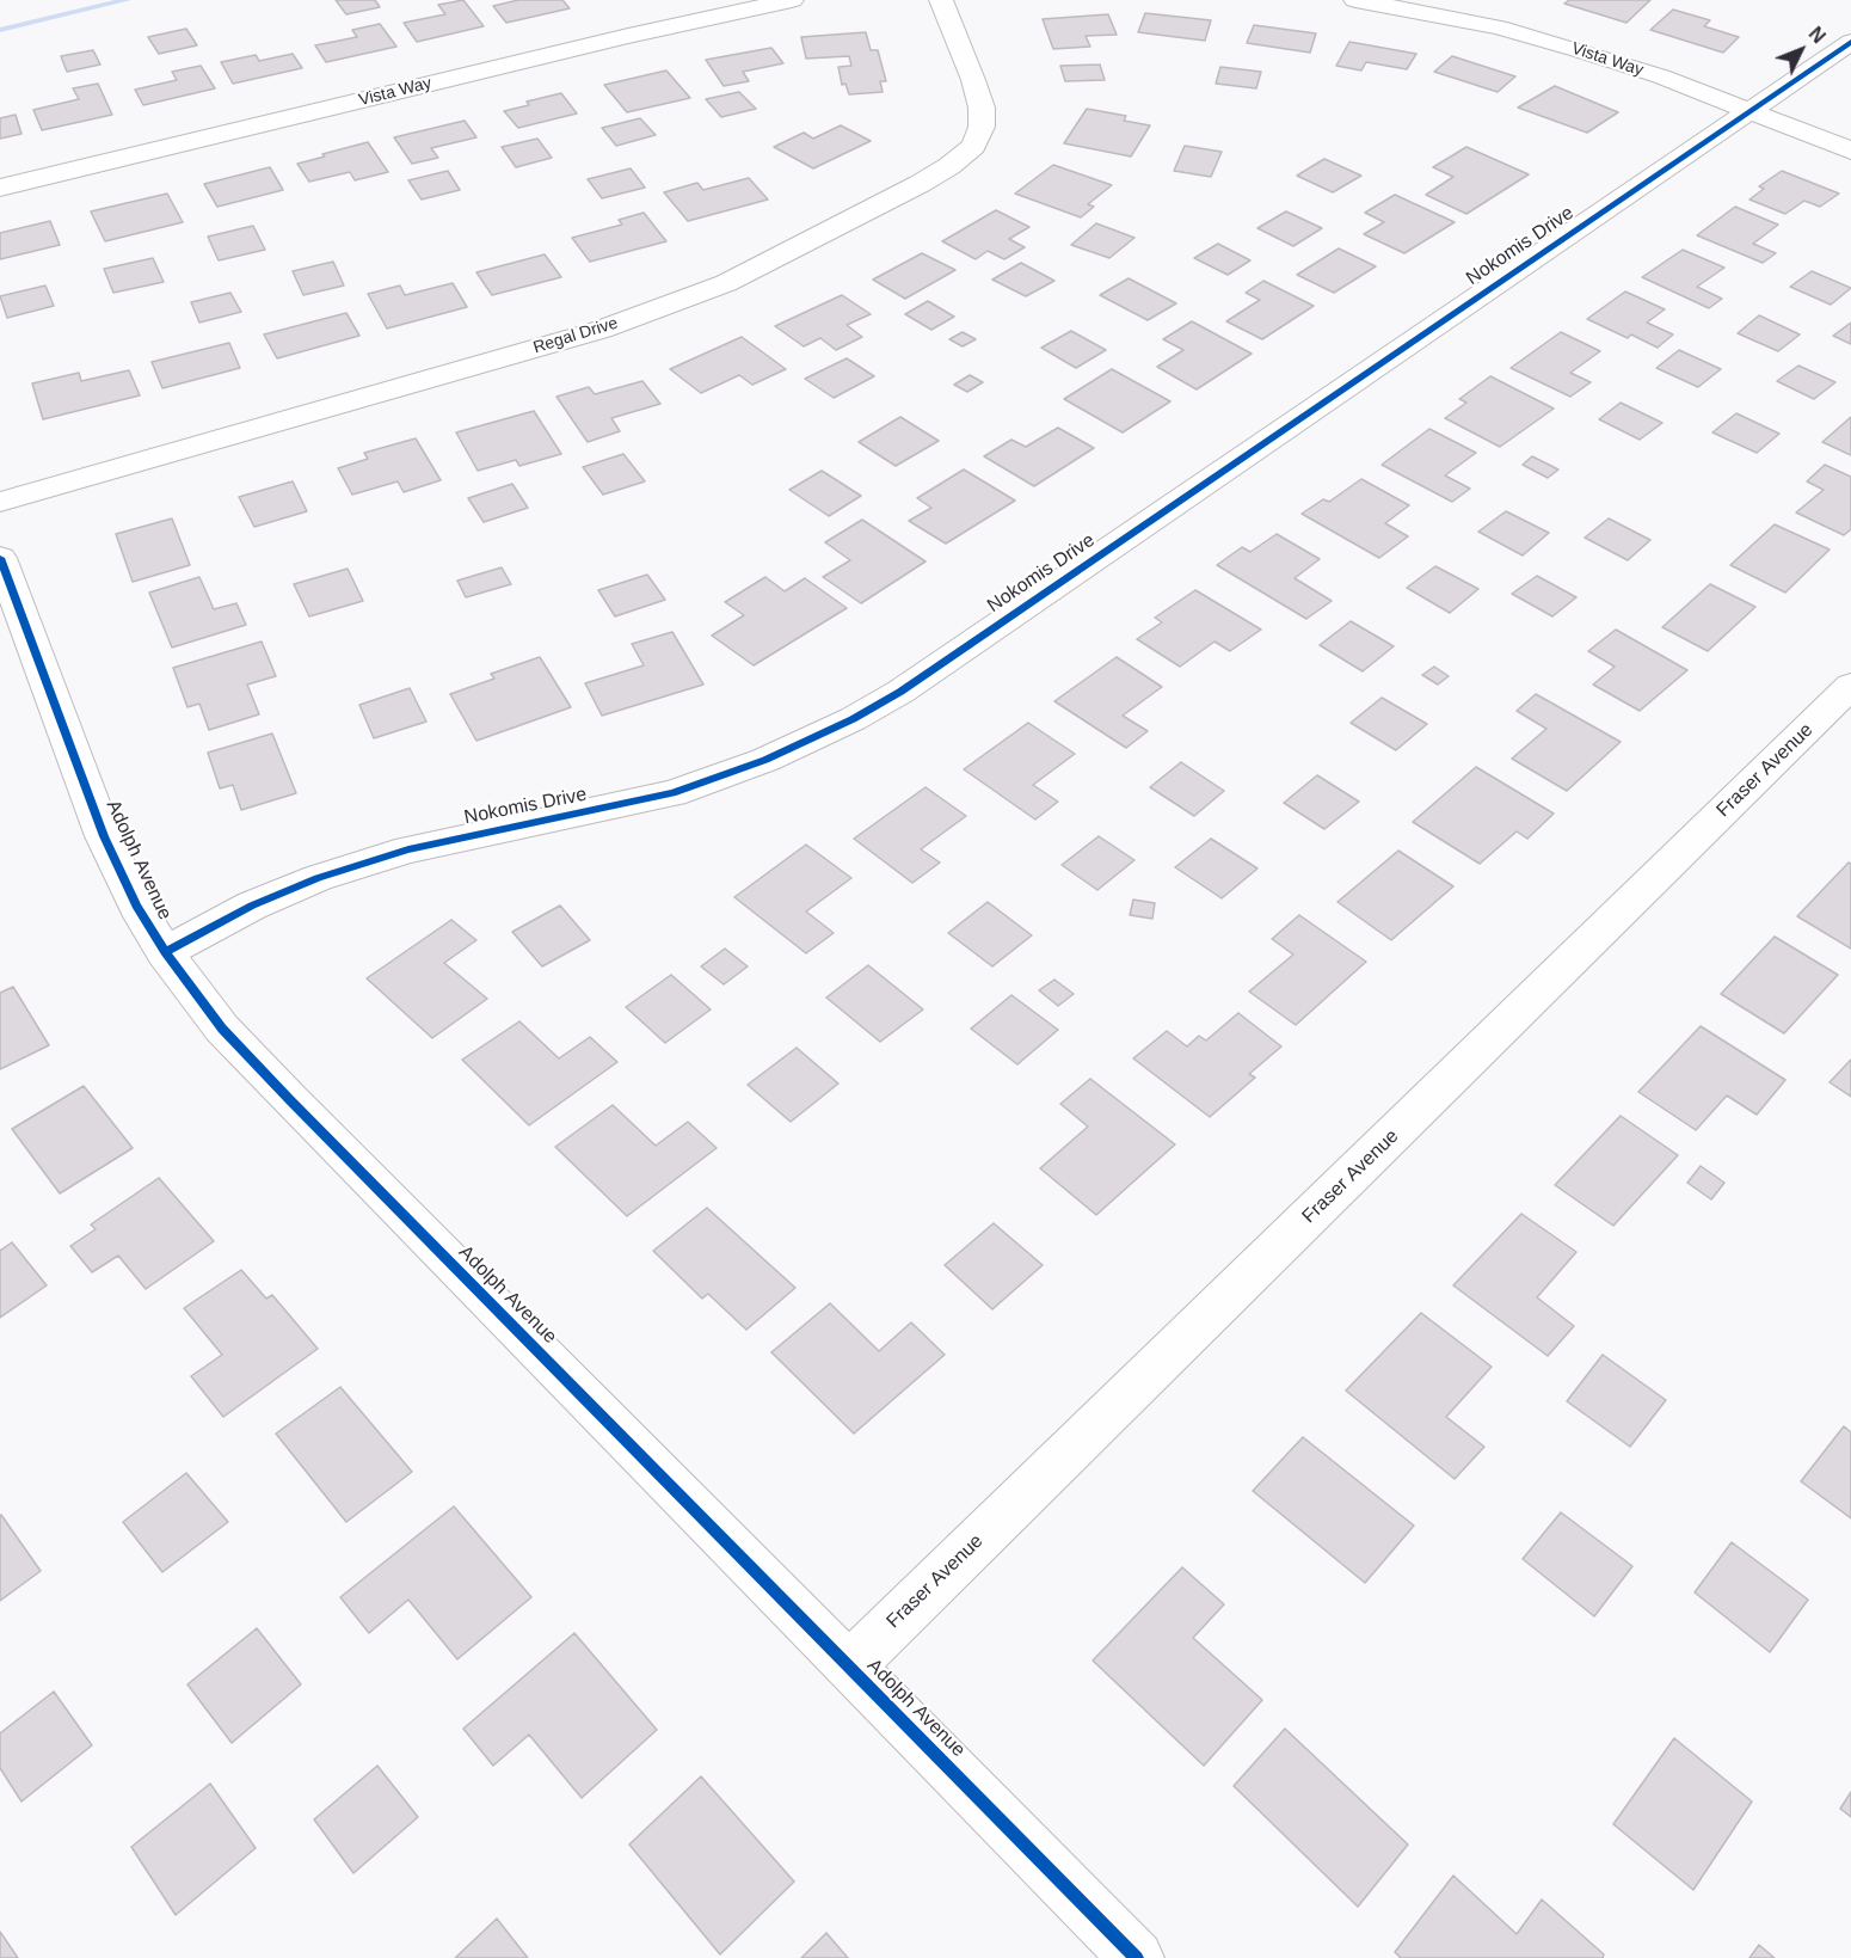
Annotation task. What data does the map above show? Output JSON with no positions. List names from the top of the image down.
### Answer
{
  "streets": {
    "street": [
      "Vista Way",
      "Nokomis Drive",
      "Regal Drive",
      "Fraser Avenue",
      "Adolph Avenue"
    ]
  },
  "crossings": [
    ["Vista Way", "Nokomis Drive"],
    ["Nokomis Drive", "Adolph Avenue"],
    ["Fraser Avenue", "Adolph Avenue"]
  ],
  "north": "top right"
}
